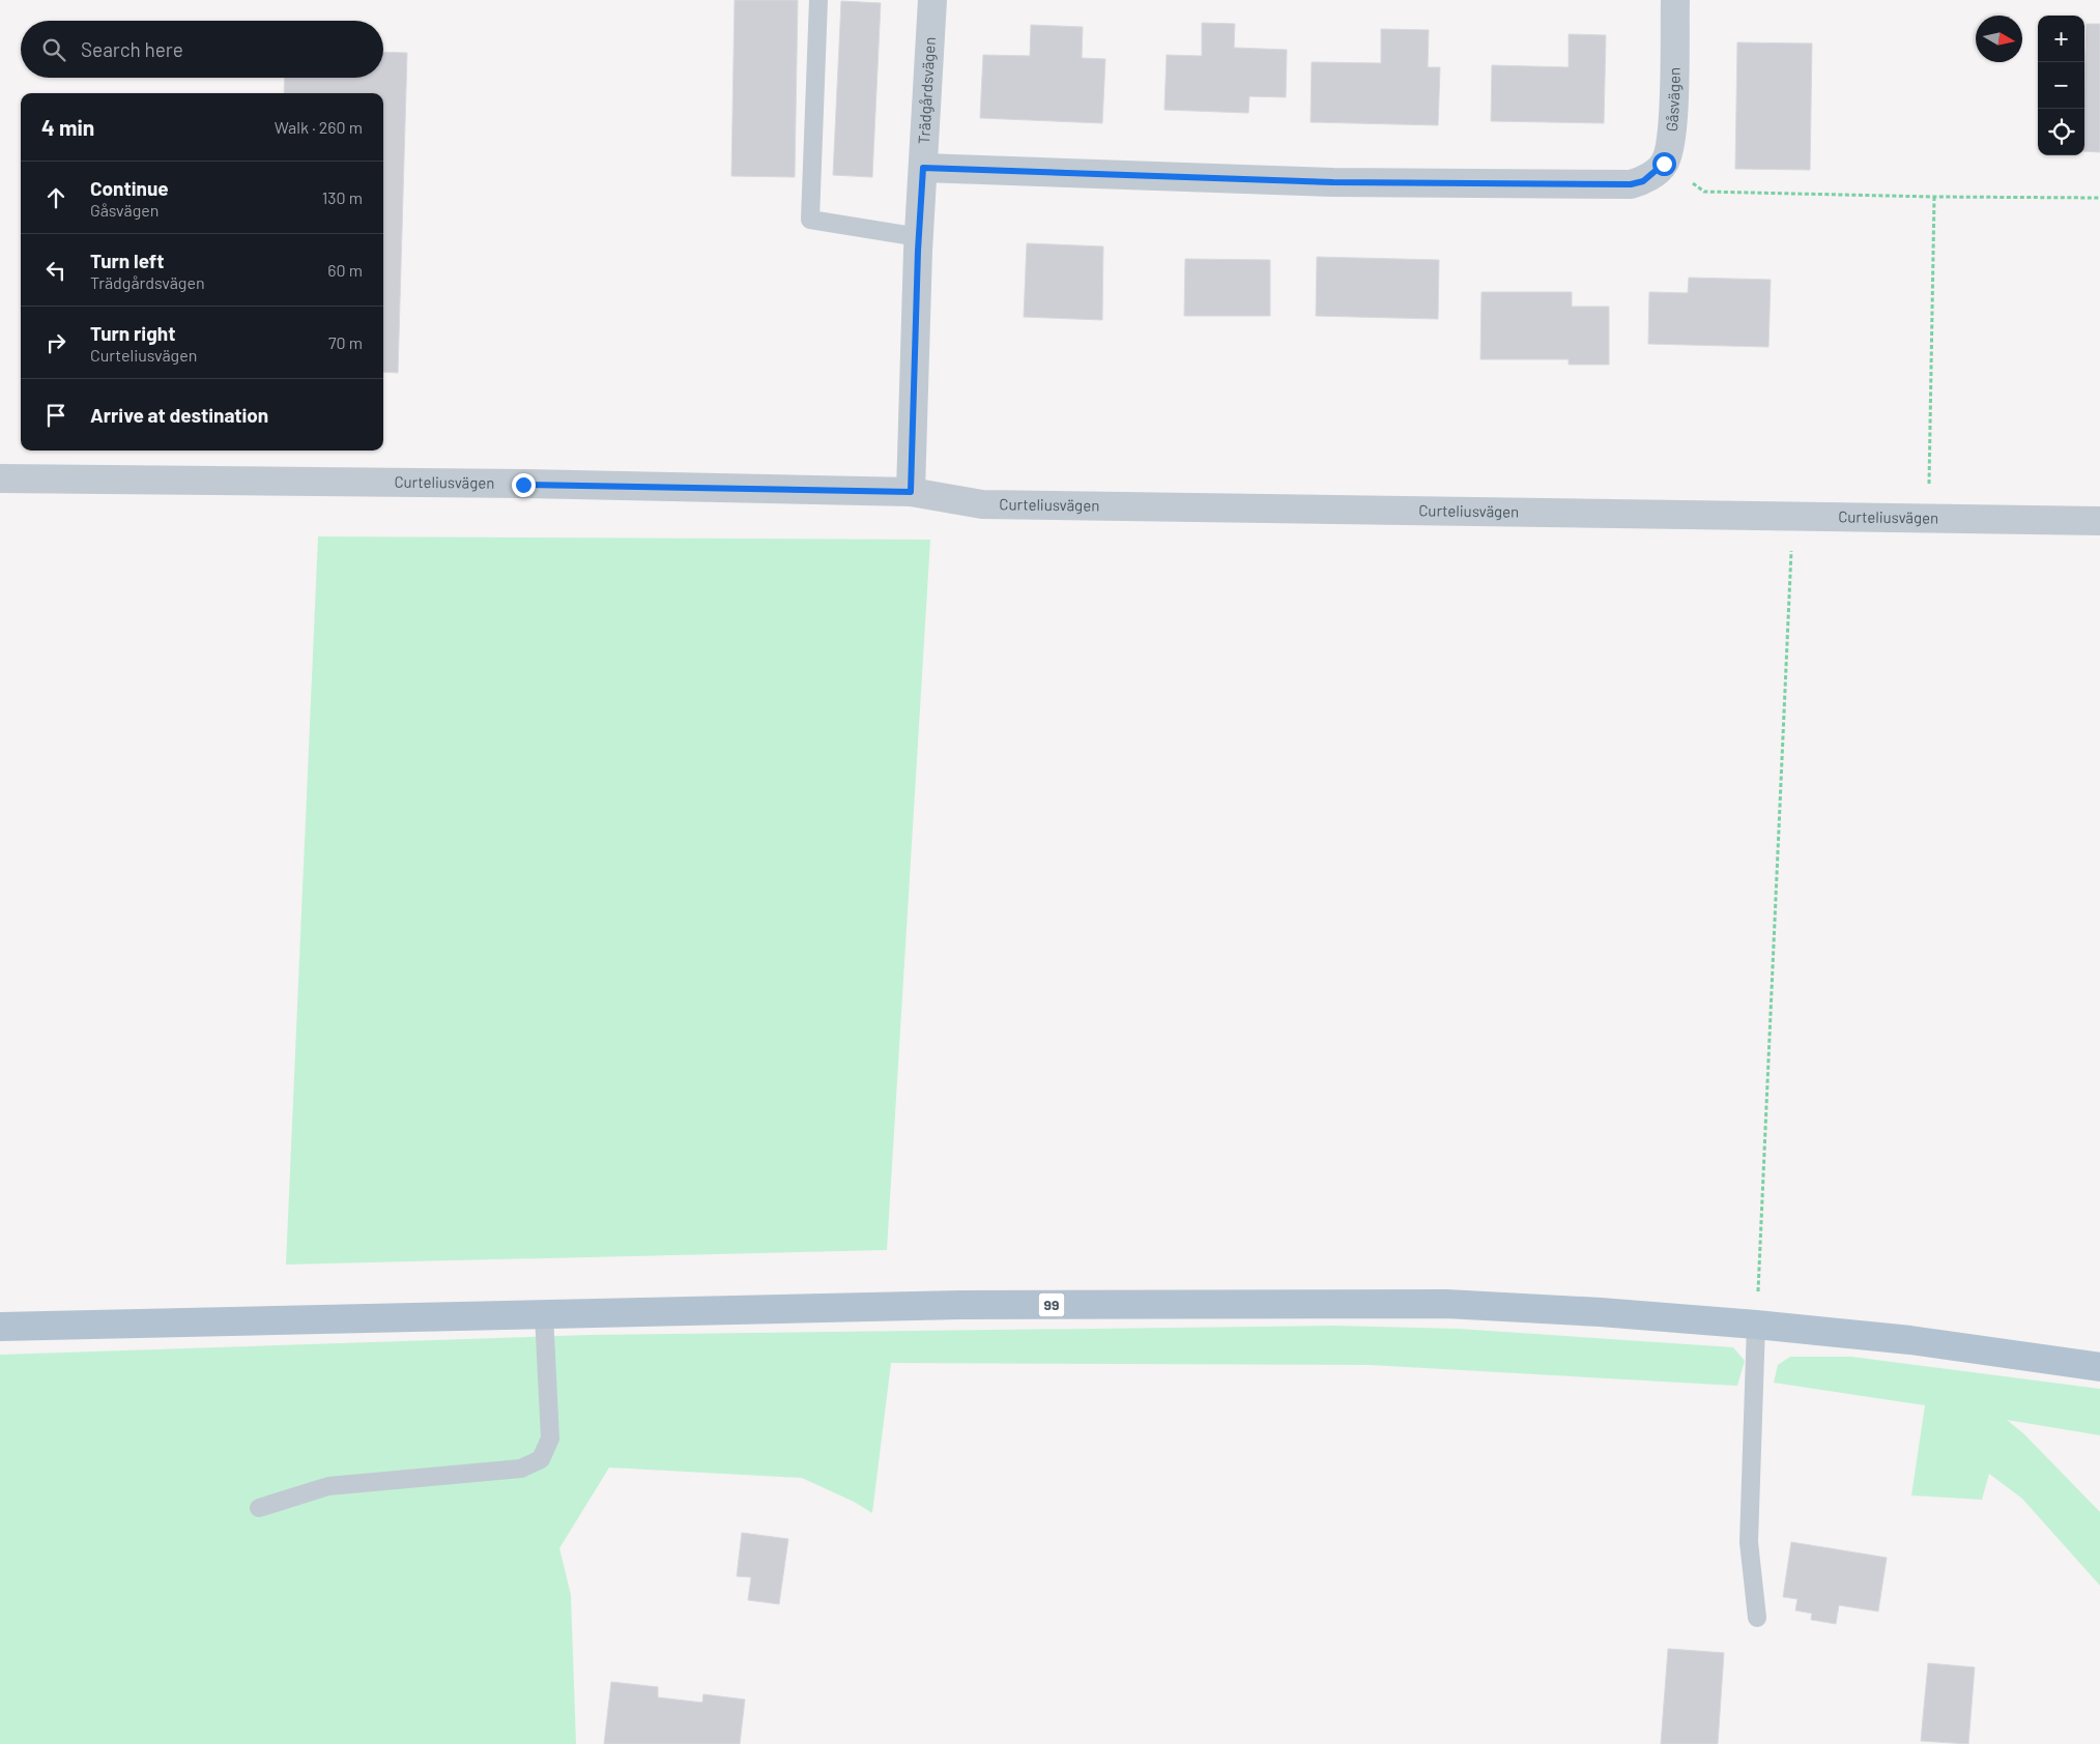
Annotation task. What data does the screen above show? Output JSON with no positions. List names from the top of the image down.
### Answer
{
  "streets": {
    "main road": ["99"],
    "street": ["Trädgårdsvägen", "Gåsvägen", "Curteliusvägen"]
  },
  "crossings": [
    ["Trädgårdsvägen", "Curteliusvägen"]
  ],
  "north": "right",
  "page": {
    "map_buttons": ["+", "−"],
    "search": "Search here",
    "heading": ["4 min", "Walk · 260 m"],
    "list": [
      ["Continue", "Gåsvägen", "130 m"],
      ["Turn left", "Trädgårdsvägen", "60 m"],
      ["Turn right", "Curteliusvägen", "70 m"],
      "Arrive at destination"
    ]
  }
}
